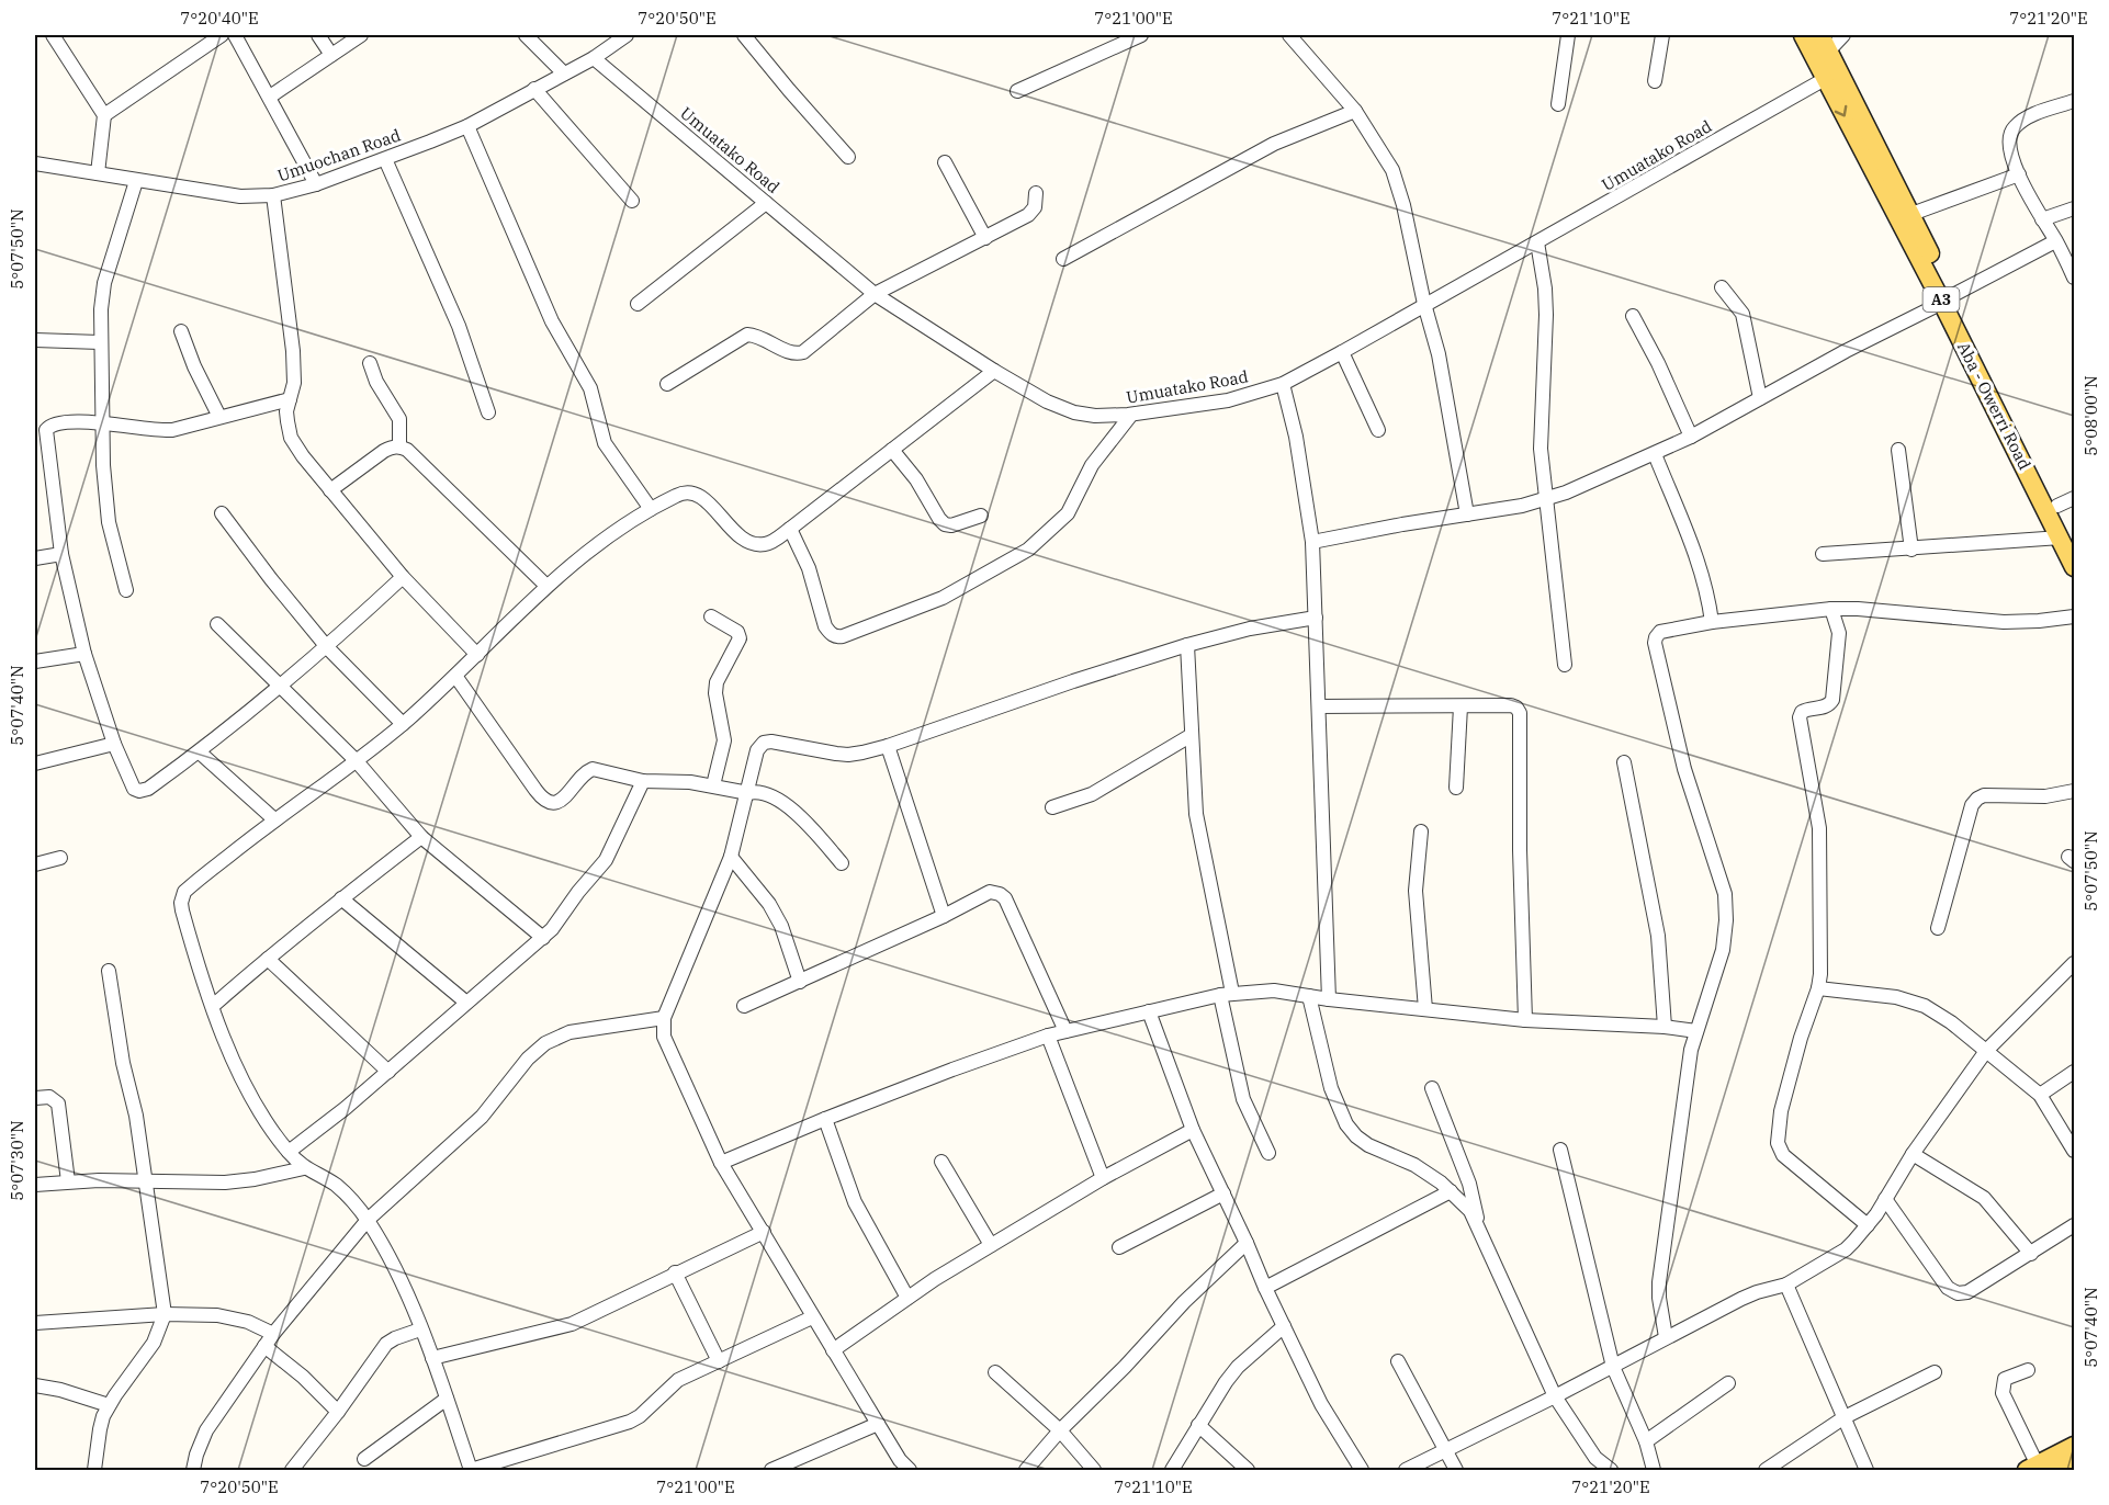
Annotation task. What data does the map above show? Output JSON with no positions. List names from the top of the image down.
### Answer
{
  "streets": {
    "main road": ["A3", "Aba - Owerri Road"],
    "street": ["Umuatako Road", "Umuochan Road"]
  },
  "crossings": [
    ["Umuatako Road", "Umuochan Road"],
    ["Umuatako Road", "Aba - Owerri Road"]
  ],
  "coordinates": [
    "7°20'40\"E",
    "7°20'50\"E",
    "7°21'00\"E",
    "7°21'10\"E",
    "7°21'20\"E",
    "5°07'50\"N",
    "5°08'00\"N",
    "5°07'40\"N",
    "5°07'30\"N"
  ]
}
